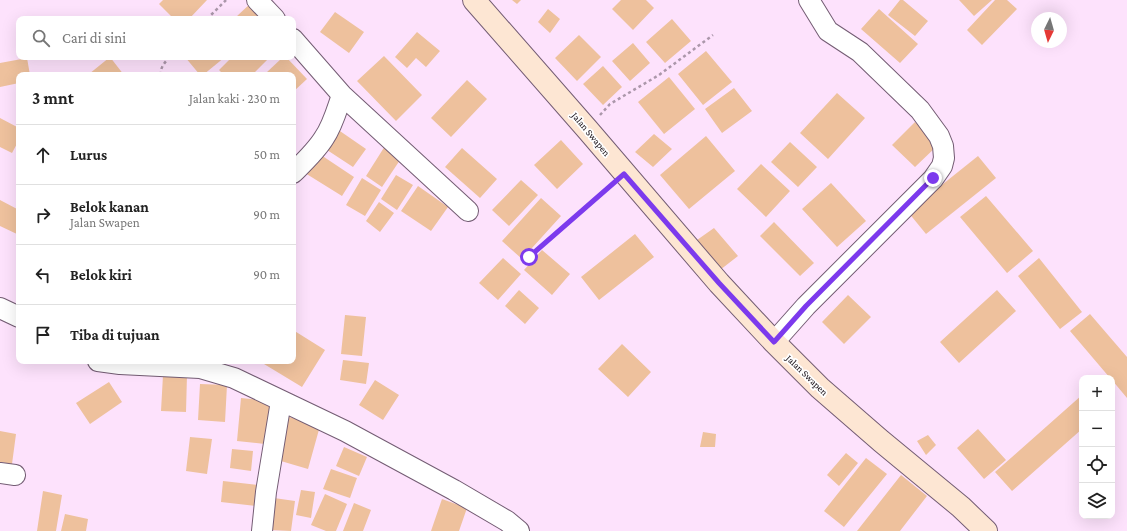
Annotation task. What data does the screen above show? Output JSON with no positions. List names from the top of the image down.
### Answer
{
  "streets": {
    "main road": ["Jalan Swapen"]
  },
  "north": "bottom",
  "page": {
    "search": "Cari di sini",
    "heading": ["3 mnt", "Jalan kaki · 230 m"],
    "list": [
      ["Lurus", "50 m"],
      ["Belok kanan", "Jalan Swapen", "90 m"],
      ["Belok kiri", "90 m"],
      "Tiba di tujuan"
    ],
    "map_buttons": ["+", "−"]
  }
}
